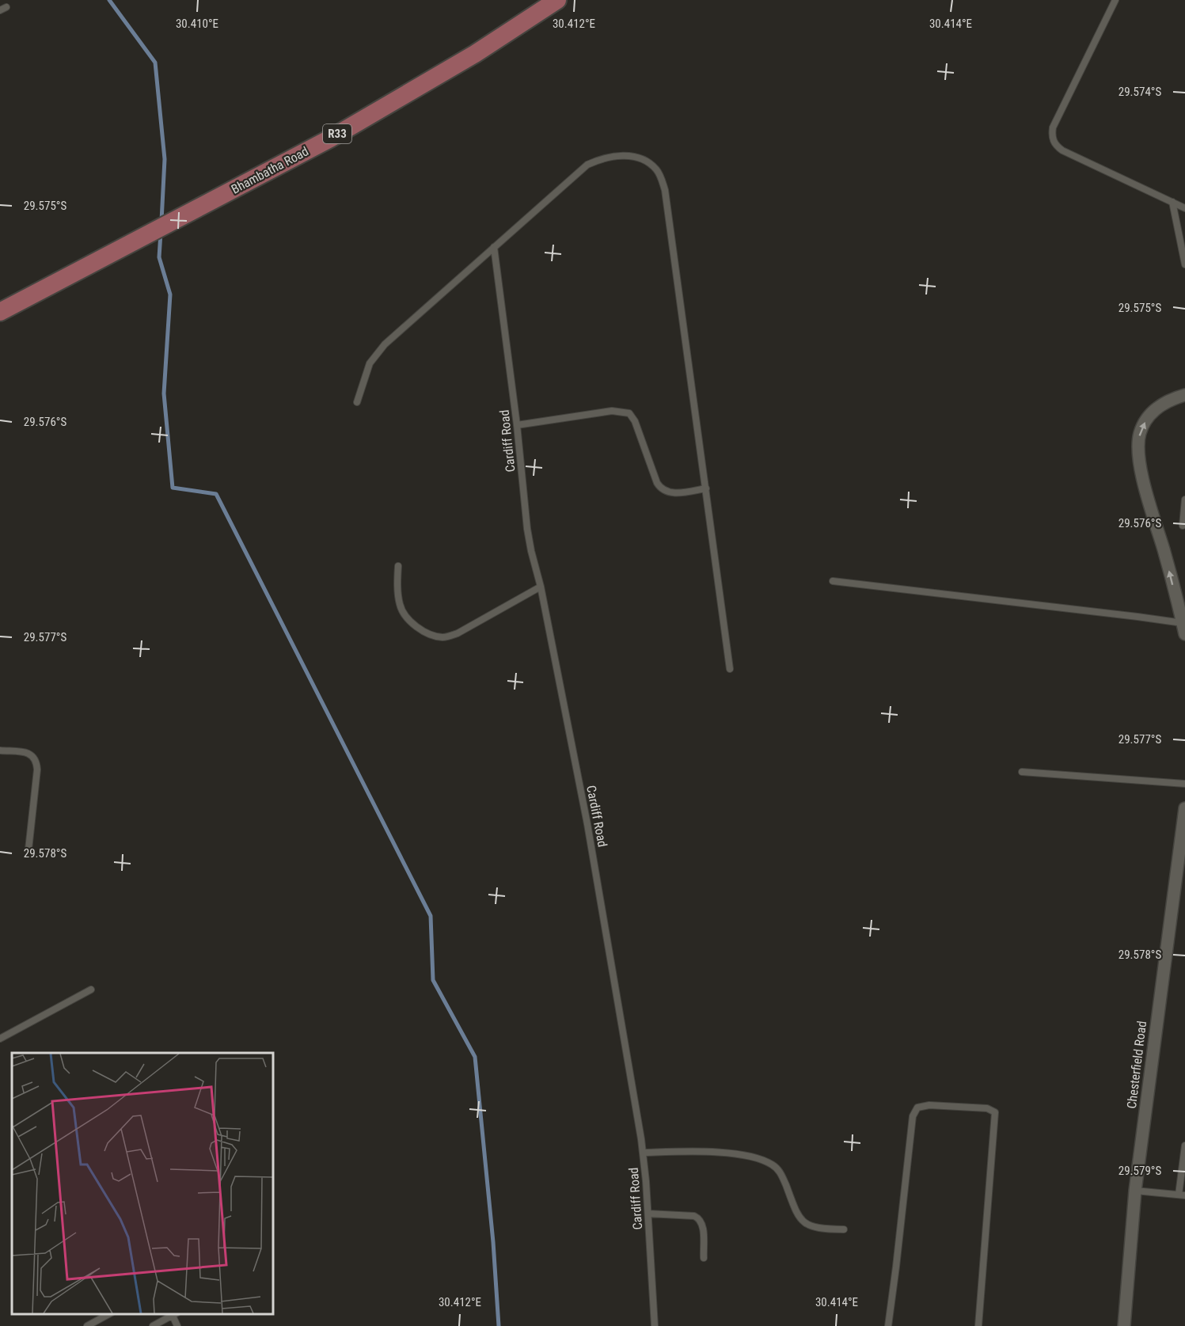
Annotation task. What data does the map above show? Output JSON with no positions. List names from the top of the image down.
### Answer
{
  "streets": {
    "main road": ["R33", "Bhambatha Road"],
    "street": ["Chesterfield Road"],
    "lane": ["Cardiff Road"]
  },
  "coordinates": [
    "30.410°E",
    "30.412°E",
    "30.414°E",
    "29.574°S",
    "29.575°S",
    "29.576°S",
    "29.577°S",
    "29.578°S",
    "29.579°S"
  ]
}
